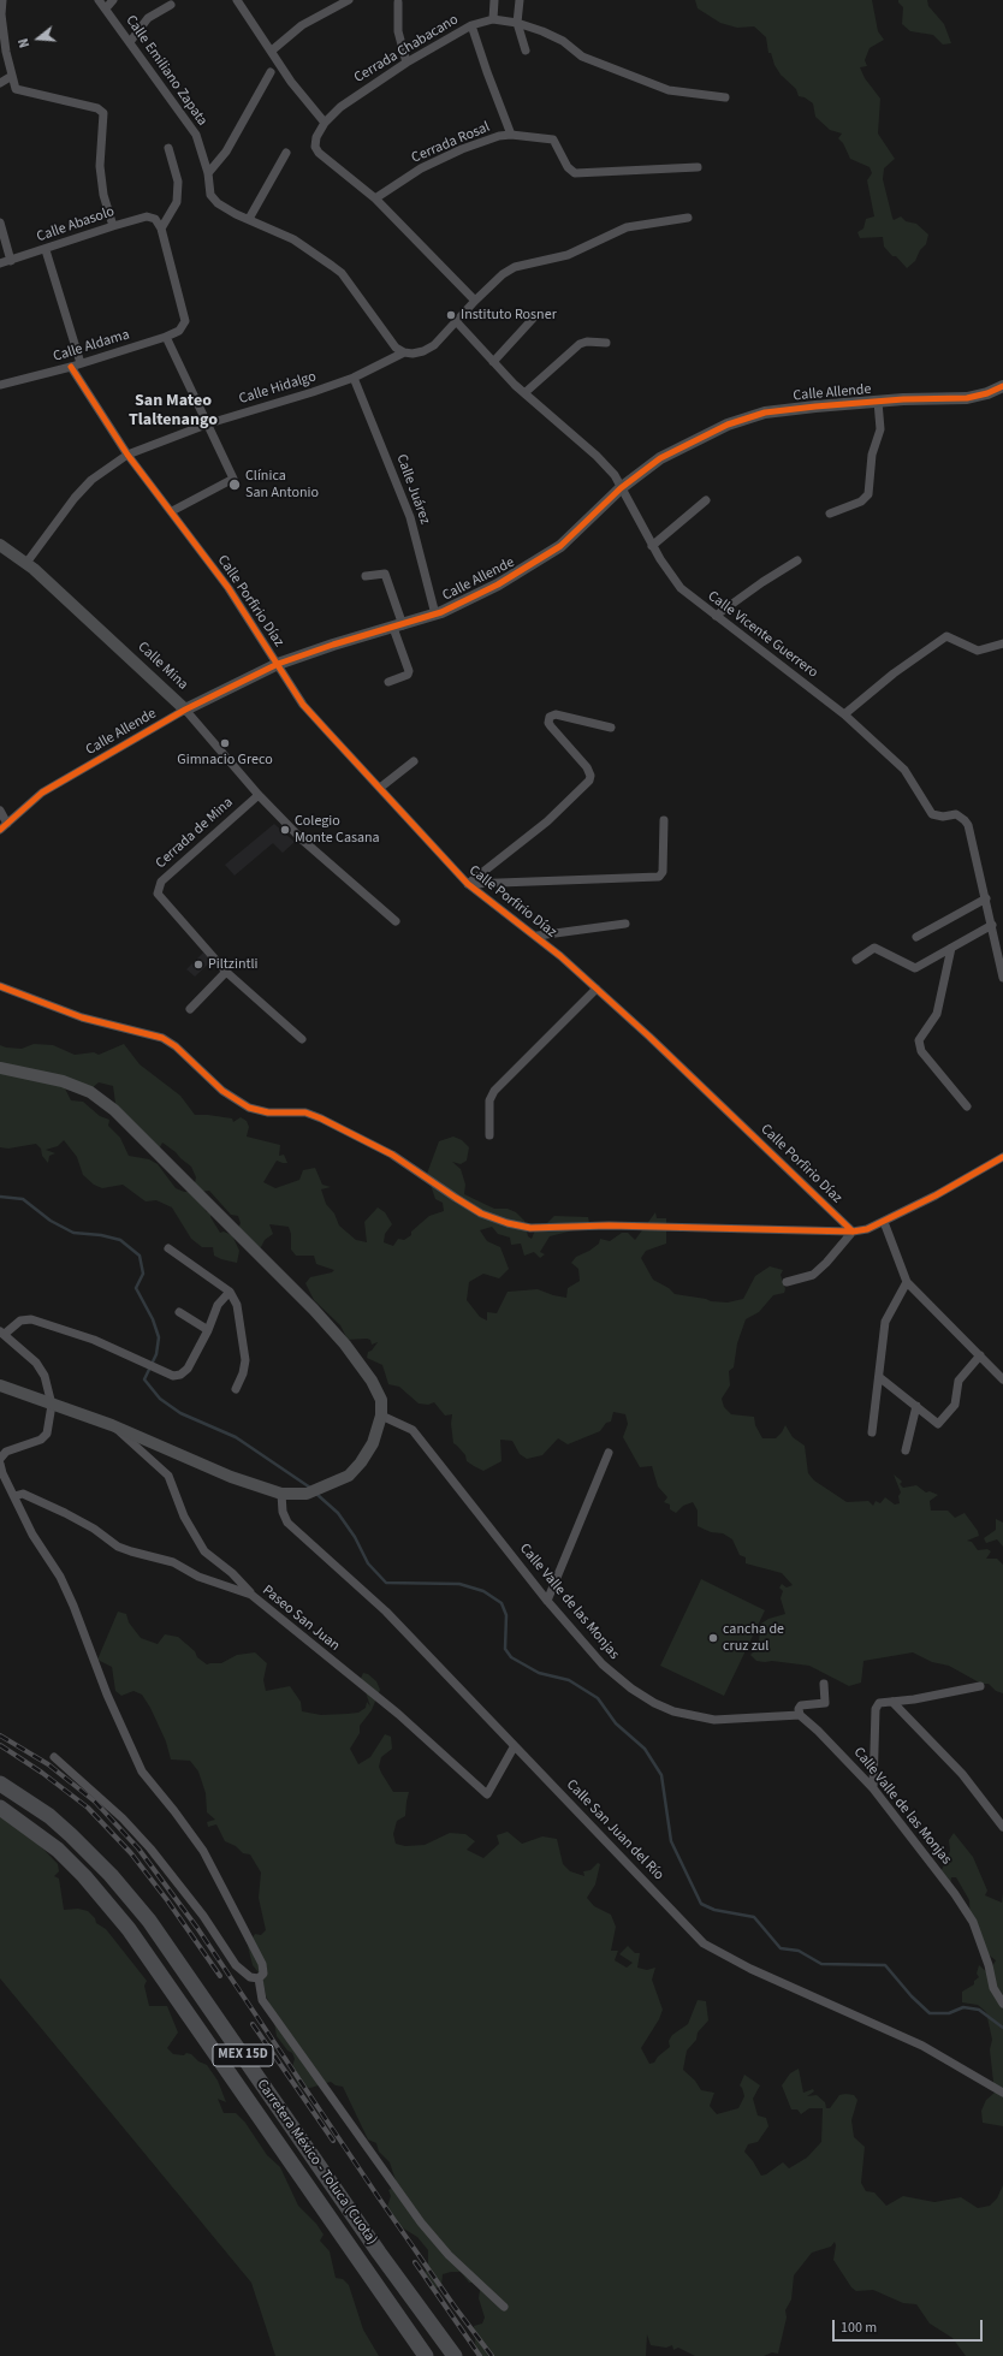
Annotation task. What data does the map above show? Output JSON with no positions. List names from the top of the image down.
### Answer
{
  "streets": {
    "highway": ["MEX 15D", "Carretera México - Toluca (Cuota)"],
    "street": [
      "Cerrada Chabacano",
      "Calle Emiliano Zapata",
      "Cerrada Rosal",
      "Calle Abasolo",
      "Calle Aldama",
      "Calle Hidalgo",
      "Calle Allende",
      "Calle Juárez",
      "Calle Porfirio Díaz",
      "Calle Vicente Guerrero",
      "Calle Mina",
      "Cerrada de Mina",
      "Calle Valle de las Monjas",
      "Paseo San Juan",
      "Calle San Juan del Río"
    ]
  },
  "crossings": [
    ["Calle Emiliano Zapata", "Calle Hidalgo"],
    ["Calle Abasolo", "Calle Aldama"],
    ["Calle Aldama", "Calle Porfirio Díaz"],
    ["Calle Hidalgo", "Calle Juárez"],
    ["Calle Hidalgo", "Calle Porfirio Díaz"],
    ["Calle Hidalgo", "Calle Vicente Guerrero"],
    ["Calle Hidalgo", "Calle Mina"],
    ["Calle Allende", "Calle Juárez"],
    ["Calle Allende", "Calle Porfirio Díaz"],
    ["Calle Allende", "Calle Vicente Guerrero"],
    ["Calle Allende", "Calle Mina"],
    ["Calle Mina", "Cerrada de Mina"],
    ["Paseo San Juan", "Calle San Juan del Río"]
  ],
  "districts": ["San Mateo Tlaltenango"],
  "places": [
    "Instituto Rosner",
    "Clínica San Antonio",
    "Gimnacio Greco",
    "Colegio Monte Casana",
    "Piltzintli",
    "cancha de cruz zul"
  ],
  "scale_bar": "100 m",
  "north": "left"
}
